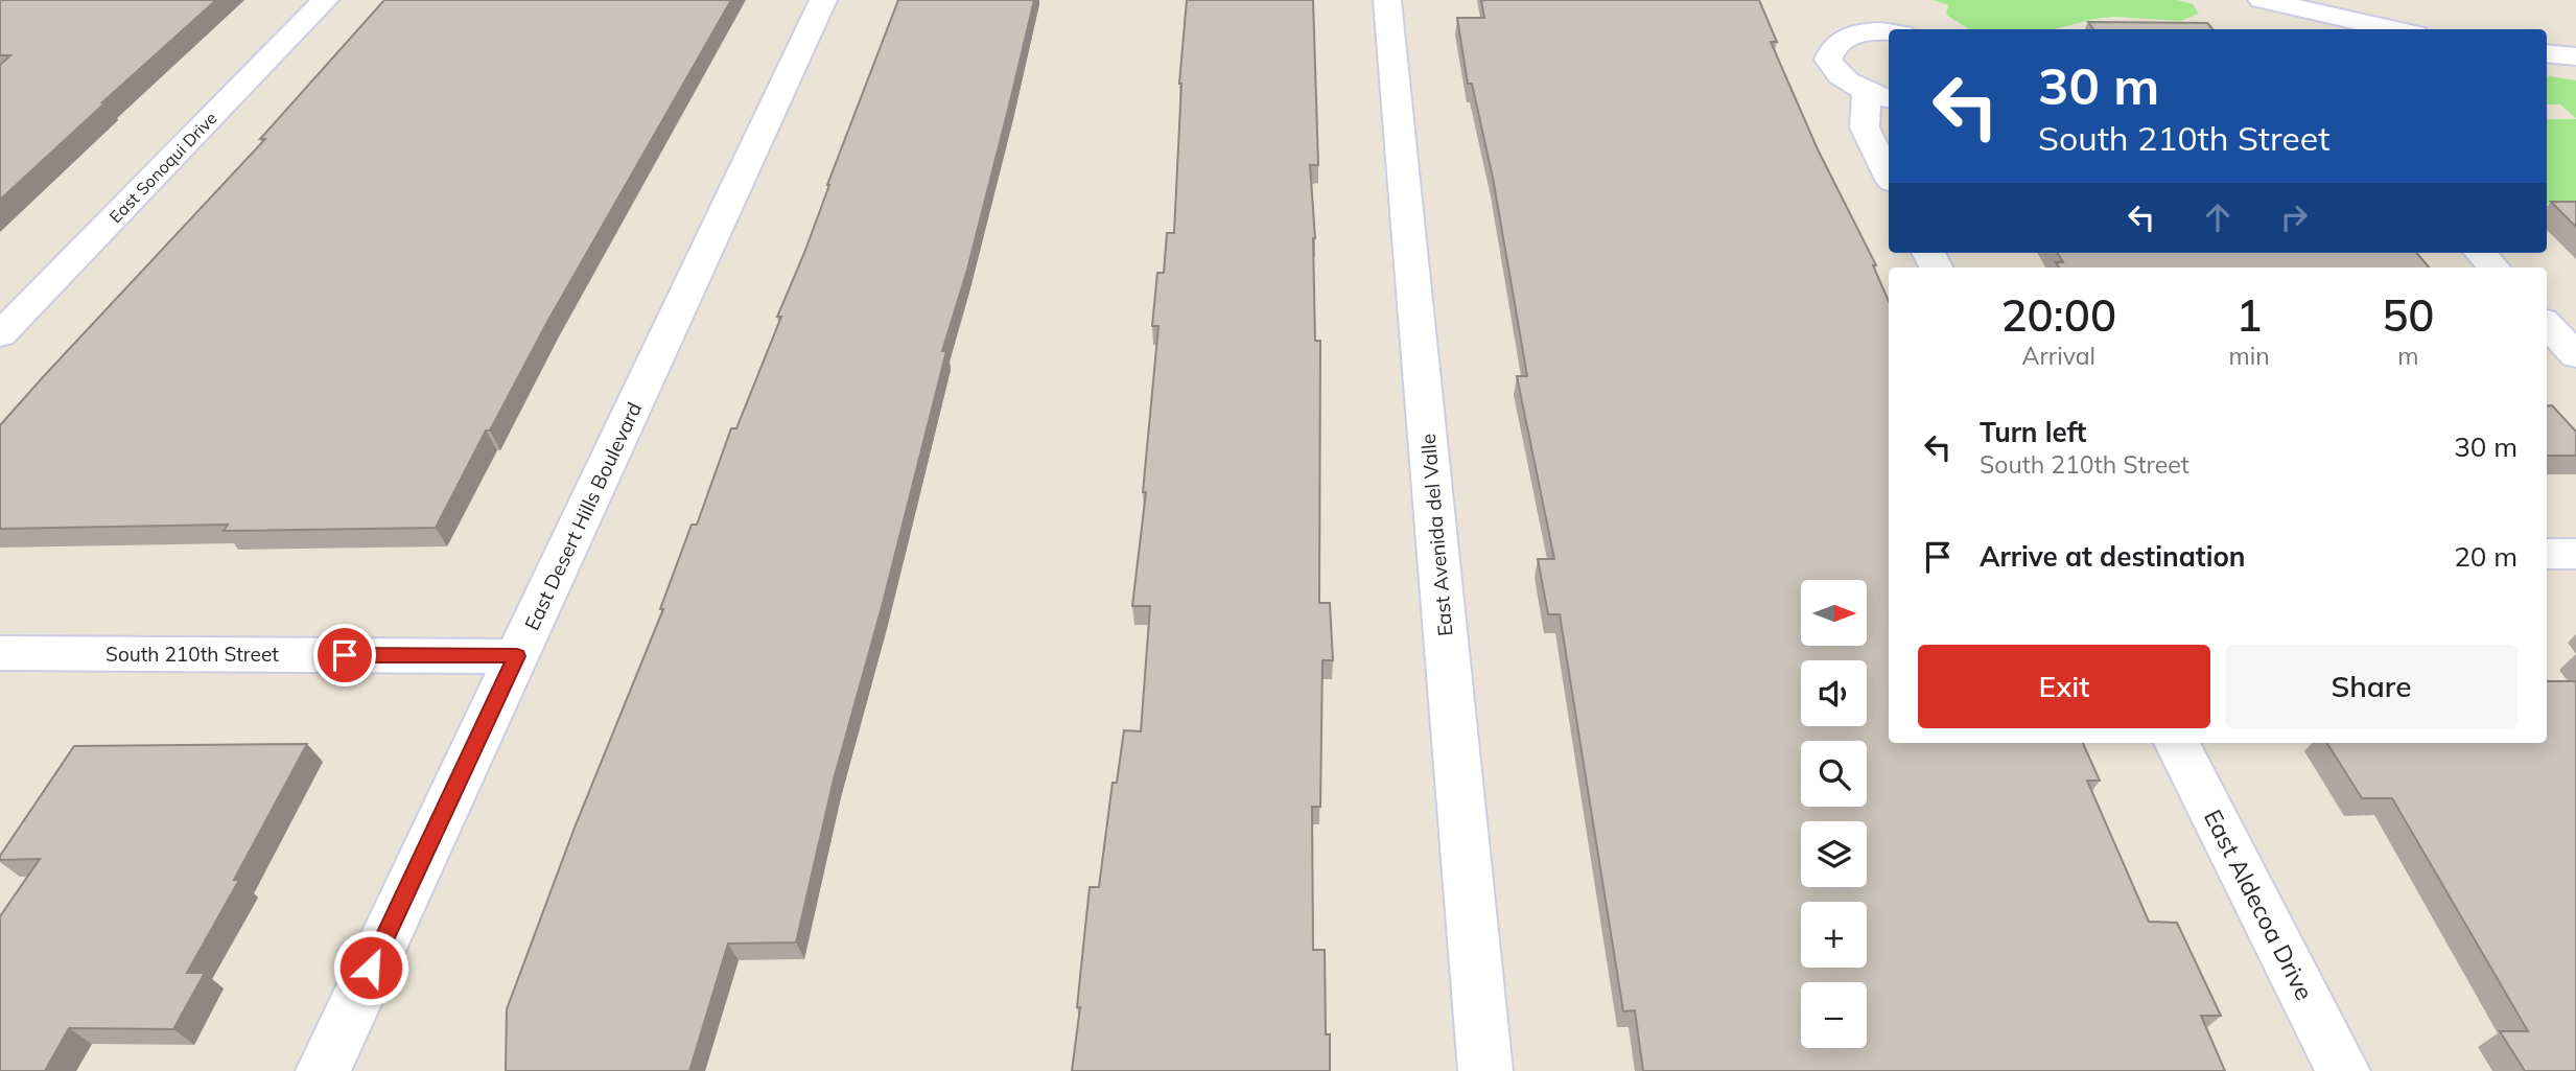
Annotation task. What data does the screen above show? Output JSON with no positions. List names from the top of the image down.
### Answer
{
  "streets": {
    "street": [
      "East Sonoqui Drive",
      "East Desert Hills Boulevard",
      "East Avenida del Valle",
      "South 210th Street",
      "East Aldecoa Drive"
    ]
  },
  "crossings": [
    ["East Desert Hills Boulevard", "South 210th Street"]
  ],
  "north": "right",
  "page": {
    "turn": ["30 m", "South 210th Street"],
    "eta": [
      "20:00",
      "Arrival",
      "1",
      "min",
      "50",
      "m"
    ],
    "list": [
      {
        "name": "Turn left",
        "note": "South 210th Street",
        "value": "30 m"
      },
      {
        "name": "Arrive at destination",
        "value": "20 m"
      }
    ],
    "map_buttons": ["+", "−"],
    "buttons": ["Exit", "Share"]
  }
}
